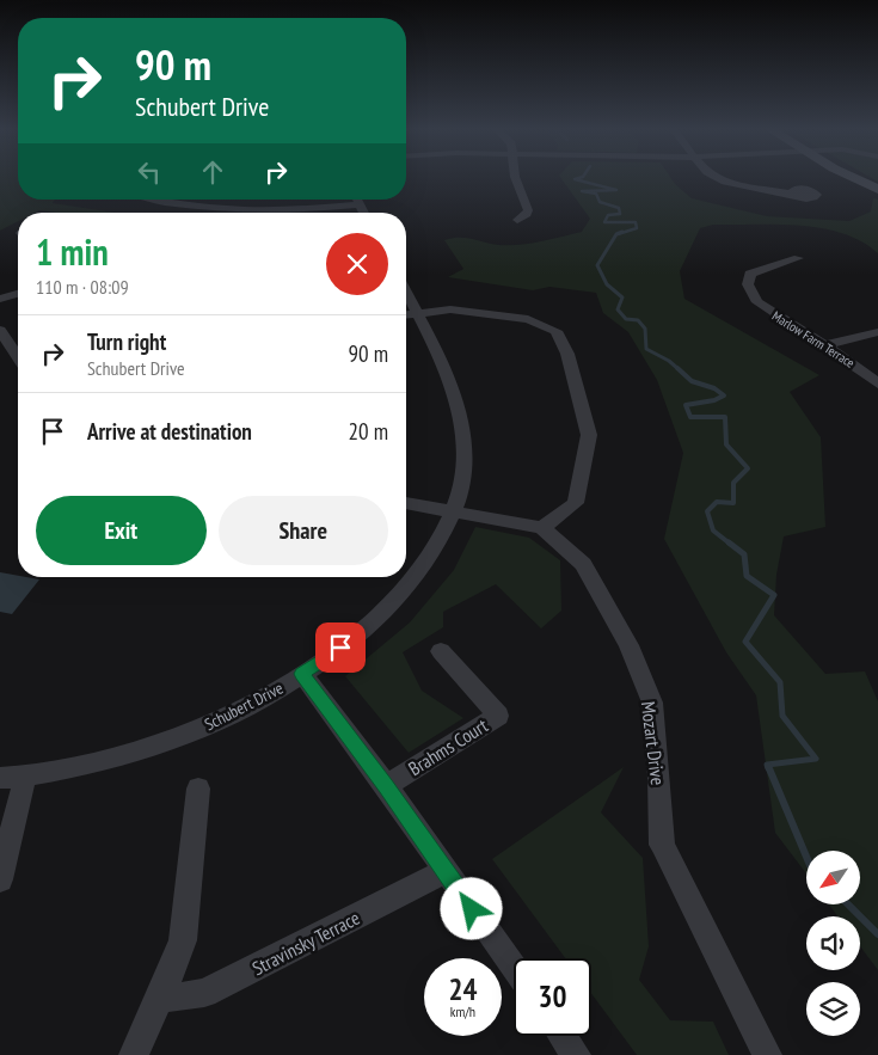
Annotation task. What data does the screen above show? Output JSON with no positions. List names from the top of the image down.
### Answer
{
  "streets": {
    "street": [
      "Marlow Farm Terrace",
      "Schubert Drive",
      "Mozart Drive",
      "Brahms Court",
      "Stravinsky Terrace"
    ]
  },
  "crossings": [
    ["Schubert Drive", "Mozart Drive"]
  ],
  "north": "bottom left",
  "page": {
    "turn": ["90 m", "Schubert Drive"],
    "heading": ["1 min", "110 m · 08:09"],
    "list": [
      {
        "name": "Turn right",
        "note": "Schubert Drive",
        "value": "90 m"
      },
      {
        "name": "Arrive at destination",
        "value": "20 m"
      }
    ],
    "buttons": ["Exit", "Share"],
    "speed": "24 km/h",
    "limit": "30"
  }
}
